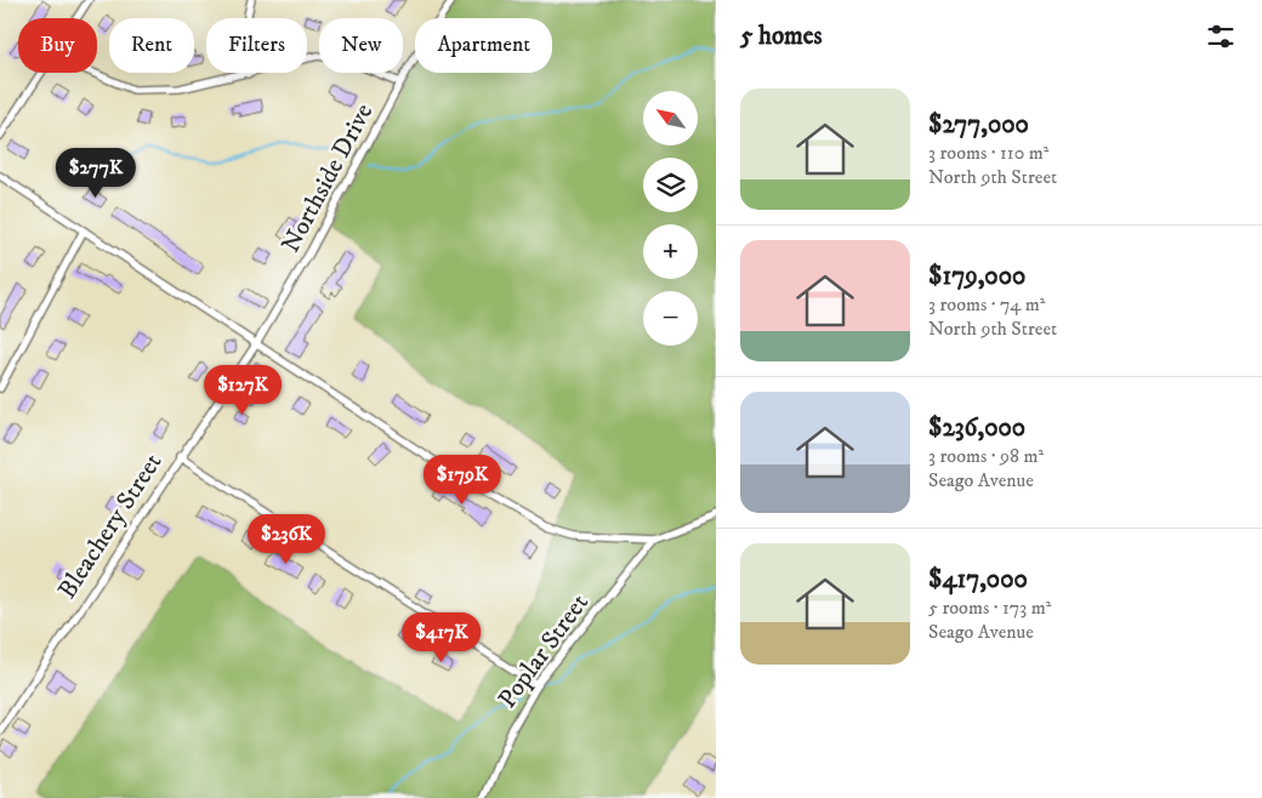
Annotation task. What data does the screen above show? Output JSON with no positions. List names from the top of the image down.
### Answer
{
  "streets": {
    "street": ["Northside Drive", "Bleachery Street", "Poplar Street"]
  },
  "crossings": [
    ["Northside Drive", "Bleachery Street"]
  ],
  "north": "top left",
  "page": {
    "heading": "5 homes",
    "chip": [
      "Buy",
      "Rent",
      "Filters",
      "New",
      "Apartment"
    ],
    "list": [
      {
        "name": "$277,000",
        "note": "3 rooms · 110 m² · North 9th Street"
      },
      {
        "name": "$179,000",
        "note": "3 rooms · 74 m² · North 9th Street"
      },
      {
        "name": "$236,000",
        "note": "3 rooms · 98 m² · Seago Avenue"
      },
      {
        "name": "$417,000",
        "note": "5 rooms · 173 m² · Seago Avenue"
      }
    ],
    "map_buttons": ["+", "−"],
    "price": [
      "$277K",
      "$127K",
      "$179K",
      "$236K",
      "$417K"
    ]
  }
}
